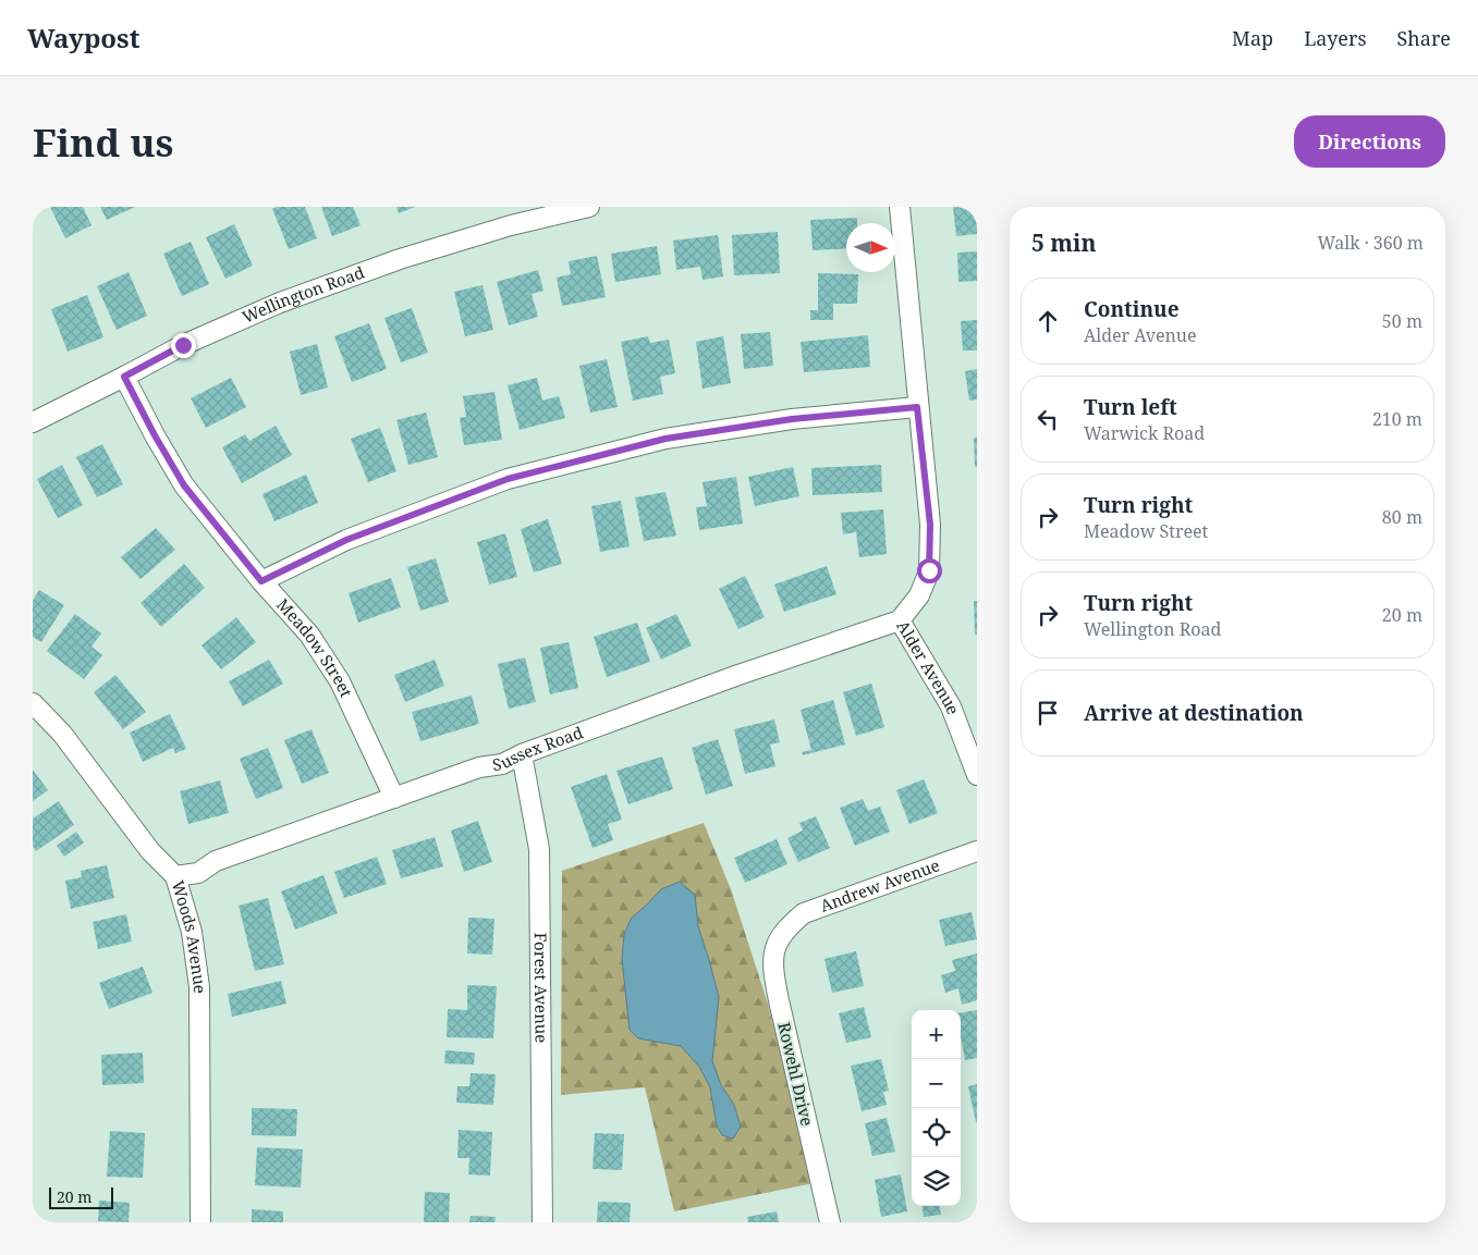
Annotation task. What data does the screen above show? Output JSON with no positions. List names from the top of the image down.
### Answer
{
  "streets": {
    "street": [
      "Wellington Road",
      "Meadow Street",
      "Alder Avenue",
      "Sussex Road",
      "Andrew Avenue",
      "Woods Avenue",
      "Forest Avenue",
      "Rowehl Drive"
    ]
  },
  "crossings": [
    ["Wellington Road", "Meadow Street"],
    ["Meadow Street", "Sussex Road"],
    ["Alder Avenue", "Sussex Road"],
    ["Sussex Road", "Woods Avenue"],
    ["Sussex Road", "Forest Avenue"],
    ["Andrew Avenue", "Rowehl Drive"]
  ],
  "scale_bar": "20 m",
  "north": "right",
  "page": {
    "header": "Waypost",
    "nav": ["Map", "Layers", "Share"],
    "buttons": "Directions",
    "title": "Find us",
    "heading": ["5 min", "Walk · 360 m"],
    "list": [
      ["Continue", "Alder Avenue", "50 m"],
      ["Turn left", "Warwick Road", "210 m"],
      ["Turn right", "Meadow Street", "80 m"],
      ["Turn right", "Wellington Road", "20 m"],
      "Arrive at destination"
    ],
    "map_buttons": ["+", "−"],
    "scale": "20 m"
  }
}
